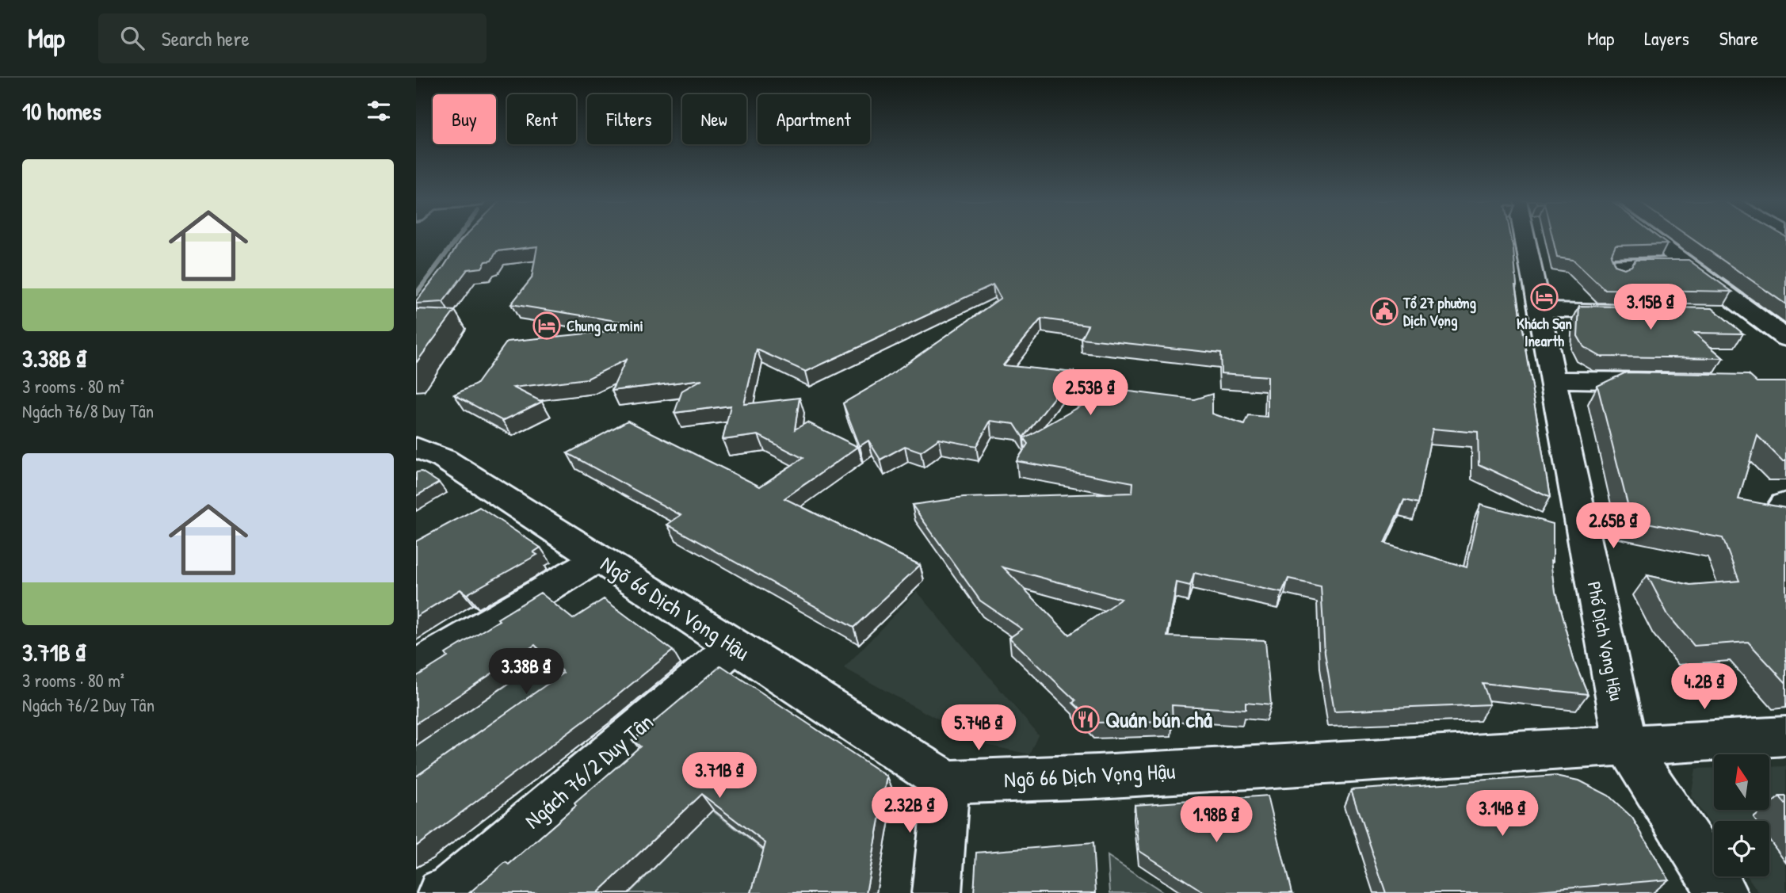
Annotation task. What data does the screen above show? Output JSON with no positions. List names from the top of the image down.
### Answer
{
  "streets": {
    "street": ["Ngõ 66 Dịch Vọng Hậu", "Phố Dịch Vọng Hậu", "Ngách 76/2 Duy Tân"]
  },
  "crossings": [
    ["Ngõ 66 Dịch Vọng Hậu", "Phố Dịch Vọng Hậu"],
    ["Ngõ 66 Dịch Vọng Hậu", "Ngách 76/2 Duy Tân"]
  ],
  "places": {
    "hotel": ["Khách Sạn Inearth", "Chung cư mini"],
    "public building": ["Tổ 27 phường Dịch Vọng"],
    "restaurant": ["Quán bún chả"]
  },
  "north": "top",
  "page": {
    "header": "Map",
    "search": "Search here",
    "nav": ["Map", "Layers", "Share"],
    "heading": "10 homes",
    "chip": [
      "Buy",
      "Rent",
      "Filters",
      "New",
      "Apartment"
    ],
    "list": [
      {
        "name": "3.38B ₫",
        "note": "3 rooms · 80 m² · Ngách 76/8 Duy Tân"
      },
      {
        "name": "3.71B ₫",
        "note": "3 rooms · 80 m² · Ngách 76/2 Duy Tân"
      }
    ],
    "price": [
      "3.15B ₫",
      "2.53B ₫",
      "2.65B ₫",
      "3.38B ₫",
      "4.2B ₫",
      "5.74B ₫",
      "3.71B ₫",
      "2.32B ₫",
      "3.14B ₫",
      "1.98B ₫"
    ]
  }
}
